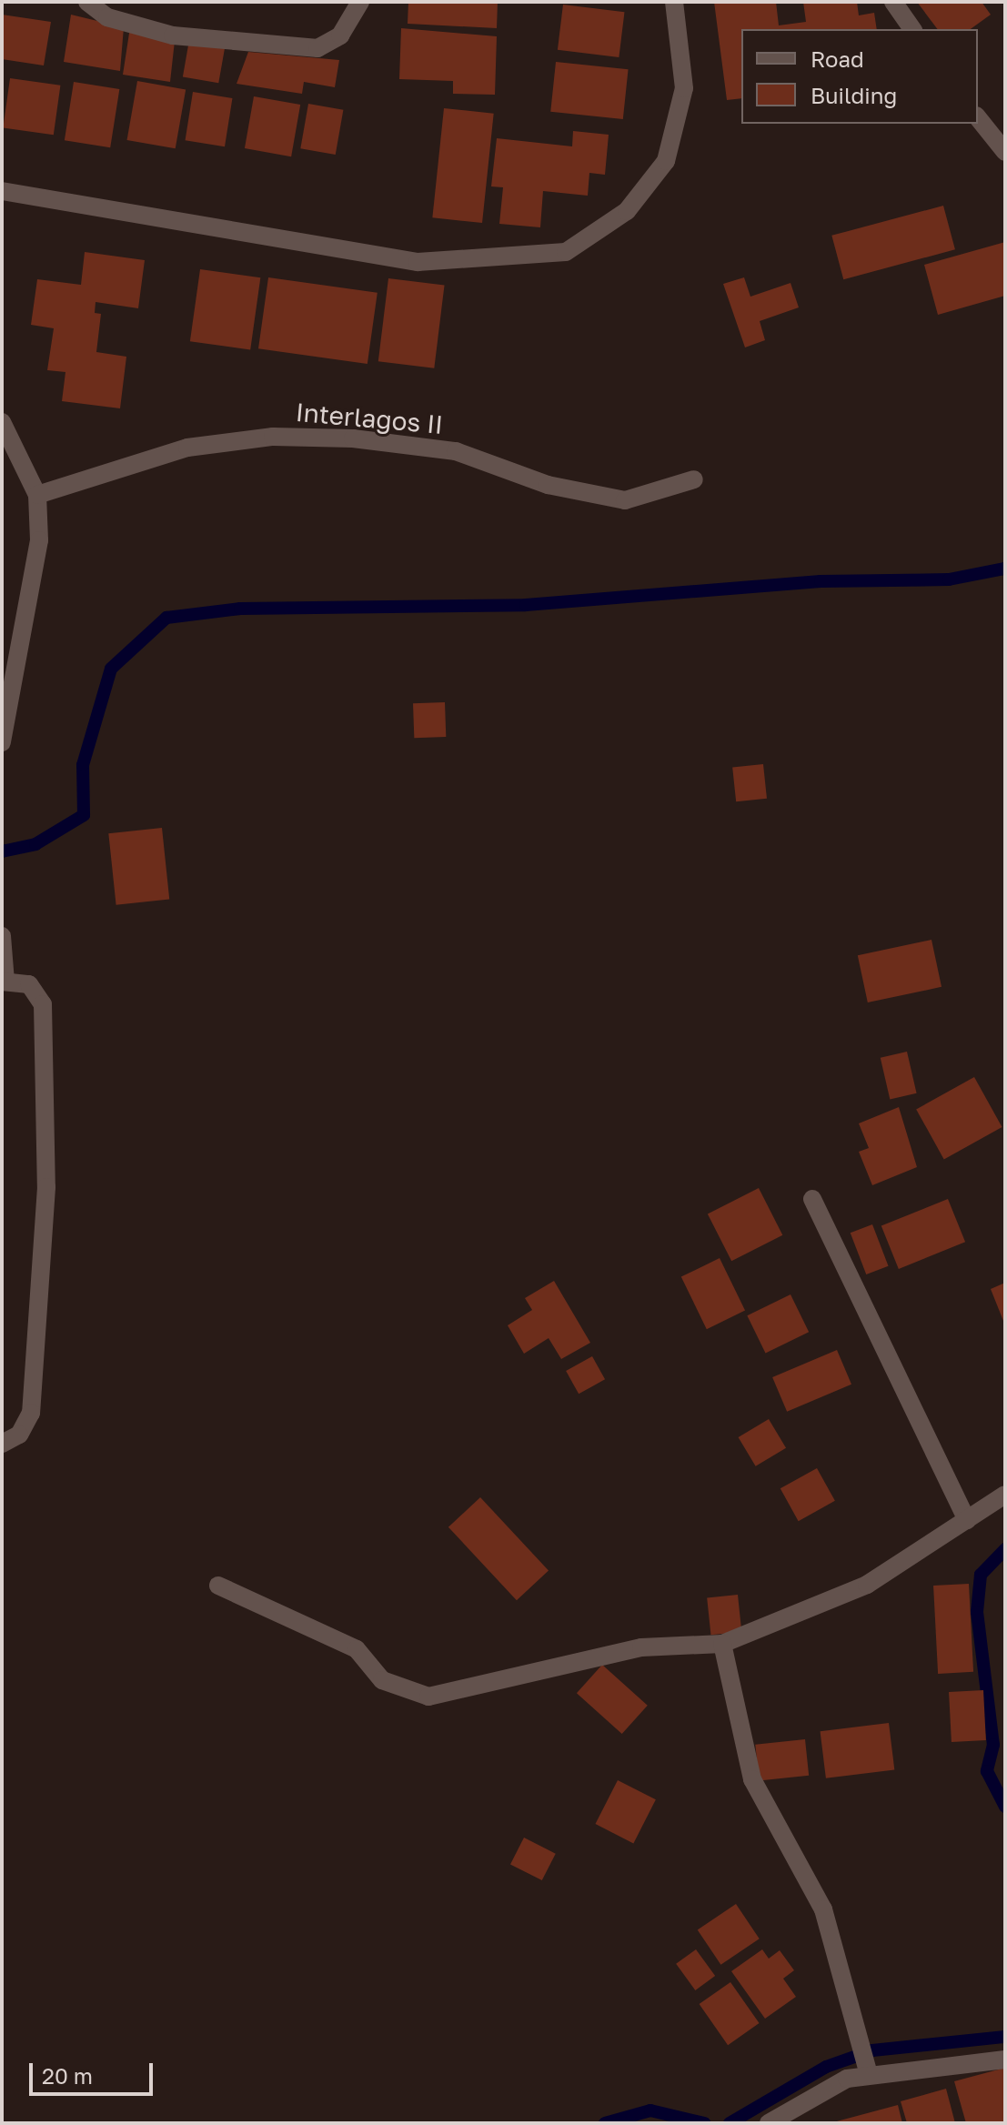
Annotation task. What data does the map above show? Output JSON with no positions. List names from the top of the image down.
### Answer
{
  "streets": {
    "street": ["Interlagos II"]
  },
  "legend": ["Road", "Building"],
  "scale_bar": "20 m"
}
